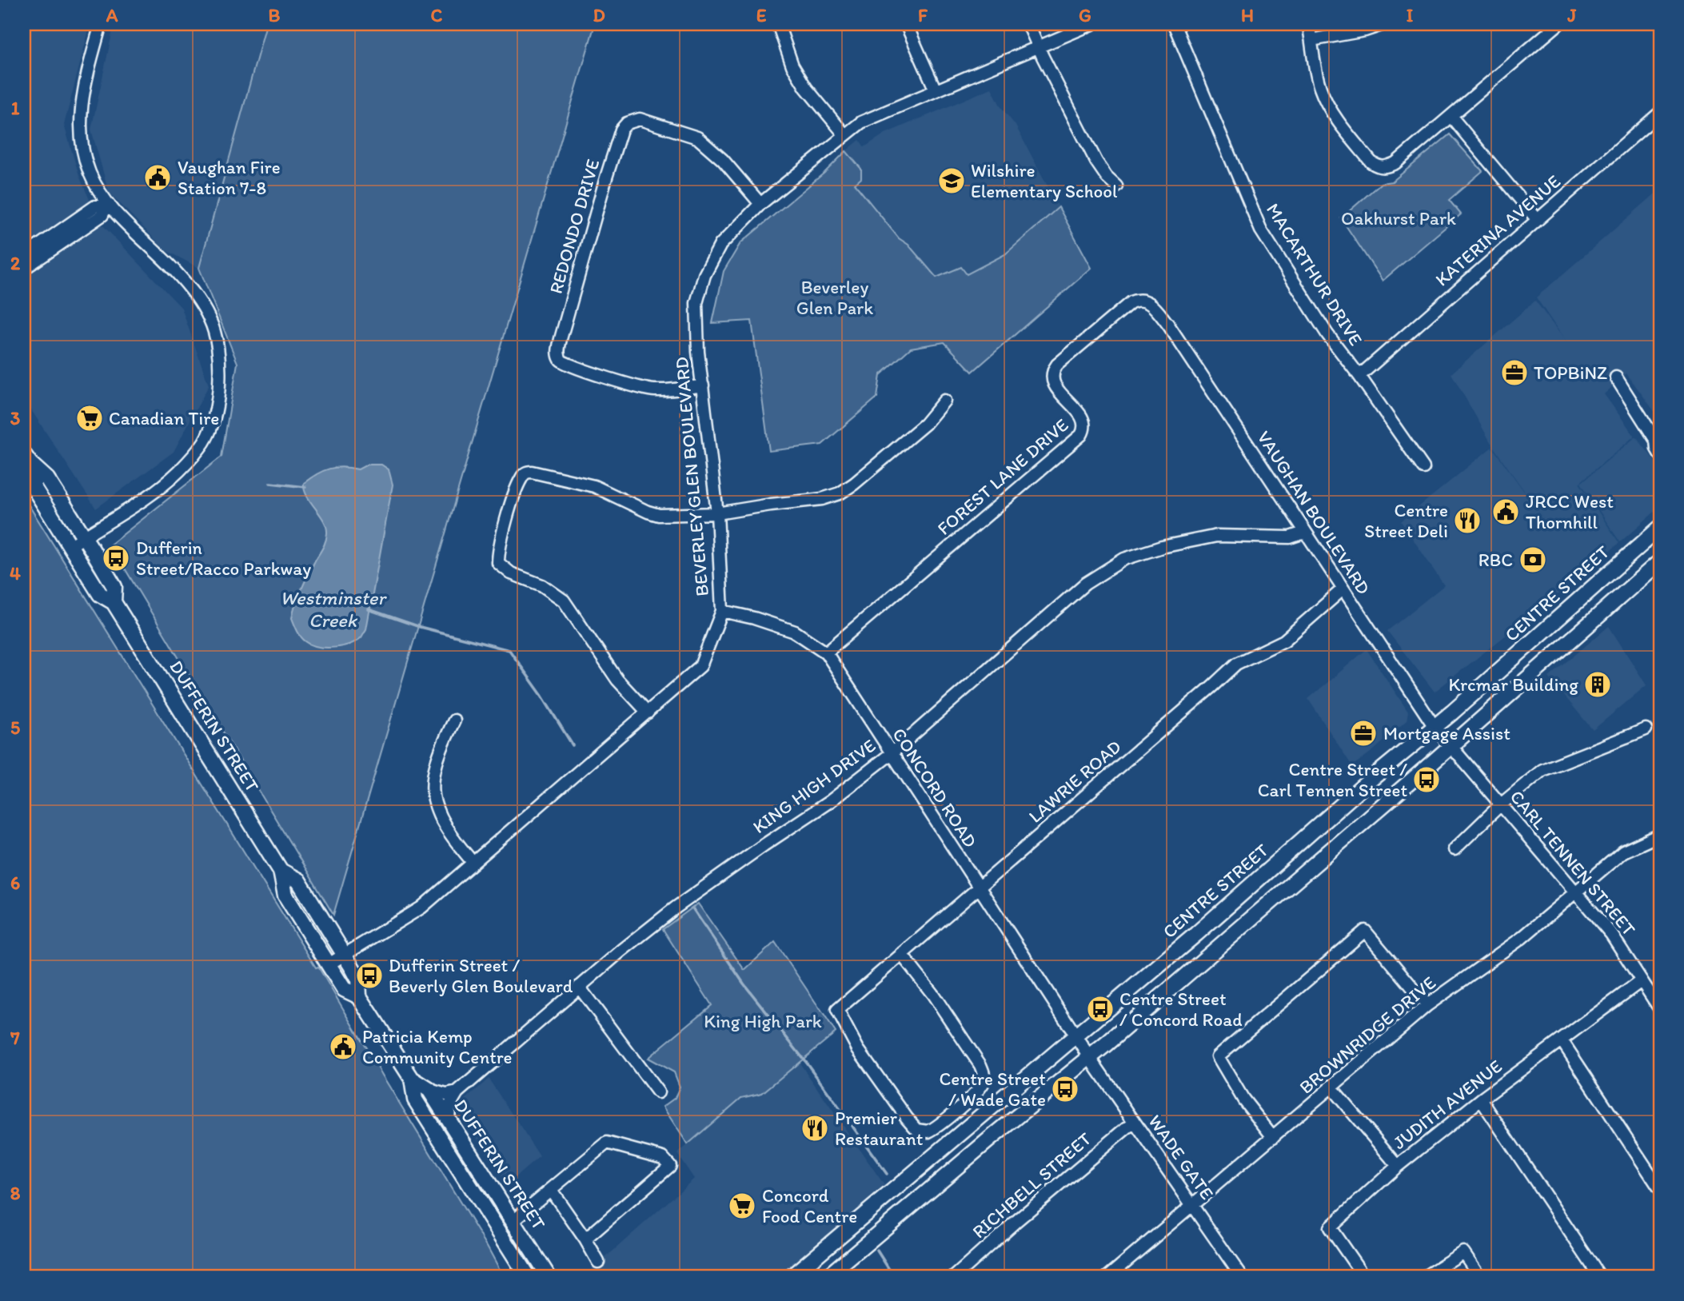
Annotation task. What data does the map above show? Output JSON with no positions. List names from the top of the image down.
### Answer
{
  "streets": {
    "main road": ["CENTRE STREET", "DUFFERIN STREET"],
    "street": [
      "REDONDO DRIVE",
      "KATERINA AVENUE",
      "MACARTHUR DRIVE",
      "BEVERLEY GLEN BOULEVARD",
      "FOREST LANE DRIVE",
      "VAUGHAN BOULEVARD",
      "LAWRIE ROAD",
      "KING HIGH DRIVE",
      "CONCORD ROAD",
      "CARL TENNEN STREET",
      "BROWNRIDGE DRIVE",
      "JUDITH AVENUE",
      "WADE GATE",
      "RICHBELL STREET"
    ]
  },
  "crossings": [
    ["REDONDO DRIVE", "BEVERLEY GLEN BOULEVARD"],
    ["KATERINA AVENUE", "MACARTHUR DRIVE"],
    ["BEVERLEY GLEN BOULEVARD", "DUFFERIN STREET"],
    ["BEVERLEY GLEN BOULEVARD", "CONCORD ROAD"],
    ["FOREST LANE DRIVE", "VAUGHAN BOULEVARD"],
    ["FOREST LANE DRIVE", "CONCORD ROAD"],
    ["VAUGHAN BOULEVARD", "CENTRE STREET"],
    ["VAUGHAN BOULEVARD", "LAWRIE ROAD"],
    ["VAUGHAN BOULEVARD", "KING HIGH DRIVE"],
    ["VAUGHAN BOULEVARD", "CARL TENNEN STREET"],
    ["CENTRE STREET", "CONCORD ROAD"],
    ["CENTRE STREET", "WADE GATE"],
    ["LAWRIE ROAD", "CONCORD ROAD"],
    ["KING HIGH DRIVE", "CONCORD ROAD"],
    ["CONCORD ROAD", "WADE GATE"],
    ["CARL TENNEN STREET", "BROWNRIDGE DRIVE"],
    ["CARL TENNEN STREET", "JUDITH AVENUE"],
    ["BROWNRIDGE DRIVE", "WADE GATE"],
    ["WADE GATE", "RICHBELL STREET"]
  ],
  "water": ["Westminster Creek"],
  "parks": ["Oakhurst Park", "Beverley Glen Park", "King High Park"],
  "places": {
    "public building": ["Vaughan Fire Station 7-8", "JRCC West Thornhill", "Patricia Kemp Community Centre"],
    "school or university": ["Wilshire Elementary School"],
    "office": ["TOPBiNZ", "Mortgage Assist"],
    "supermarket": ["Canadian Tire", "Concord Food Centre"],
    "restaurant": ["Centre Street Deli", "Premier Restaurant"],
    "bus stop": [
      "Dufferin Street/Racco Parkway",
      "Centre Street / Carl Tennen Street",
      "Dufferin Street / Beverly Glen Boulevard",
      "Centre Street / Concord Road",
      "Centre Street / Wade Gate"
    ],
    "bank": ["RBC"],
    "building": ["Krcmar Building"]
  },
  "grid": {
    "columns": [
      "A",
      "B",
      "C",
      "D",
      "E",
      "F",
      "G",
      "H",
      "I",
      "J"
    ],
    "rows": [
      "1",
      "2",
      "3",
      "4",
      "5",
      "6",
      "7",
      "8"
    ]
  }
}
